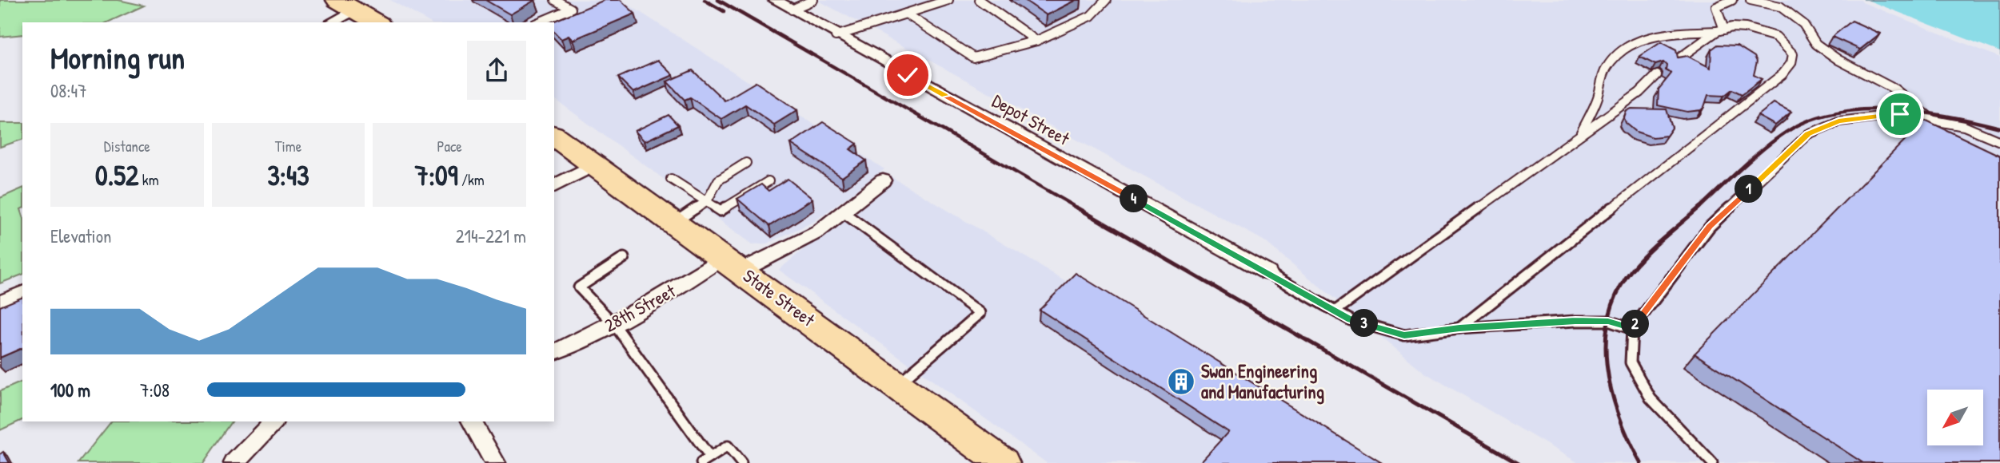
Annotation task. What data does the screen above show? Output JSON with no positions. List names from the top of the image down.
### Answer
{
  "streets": {
    "main road": ["State Street"],
    "street": ["Depot Street", "28th Street"]
  },
  "crossings": [
    ["State Street", "28th Street"]
  ],
  "places": {
    "building": ["Swan Engineering and Manufacturing"]
  },
  "north": "bottom left",
  "page": {
    "heading": ["Morning run", "08:47"],
    "stats": [
      ["Distance", "0.52 km"],
      ["Time", "3:43"],
      ["Pace", "7:09 /km"]
    ],
    "pins": [
      "1",
      "4",
      "3",
      "2"
    ],
    "chart": ["Elevation", "214–221 m"],
    "list": [
      {
        "name": "100 m",
        "note": "7:08"
      }
    ]
  }
}
